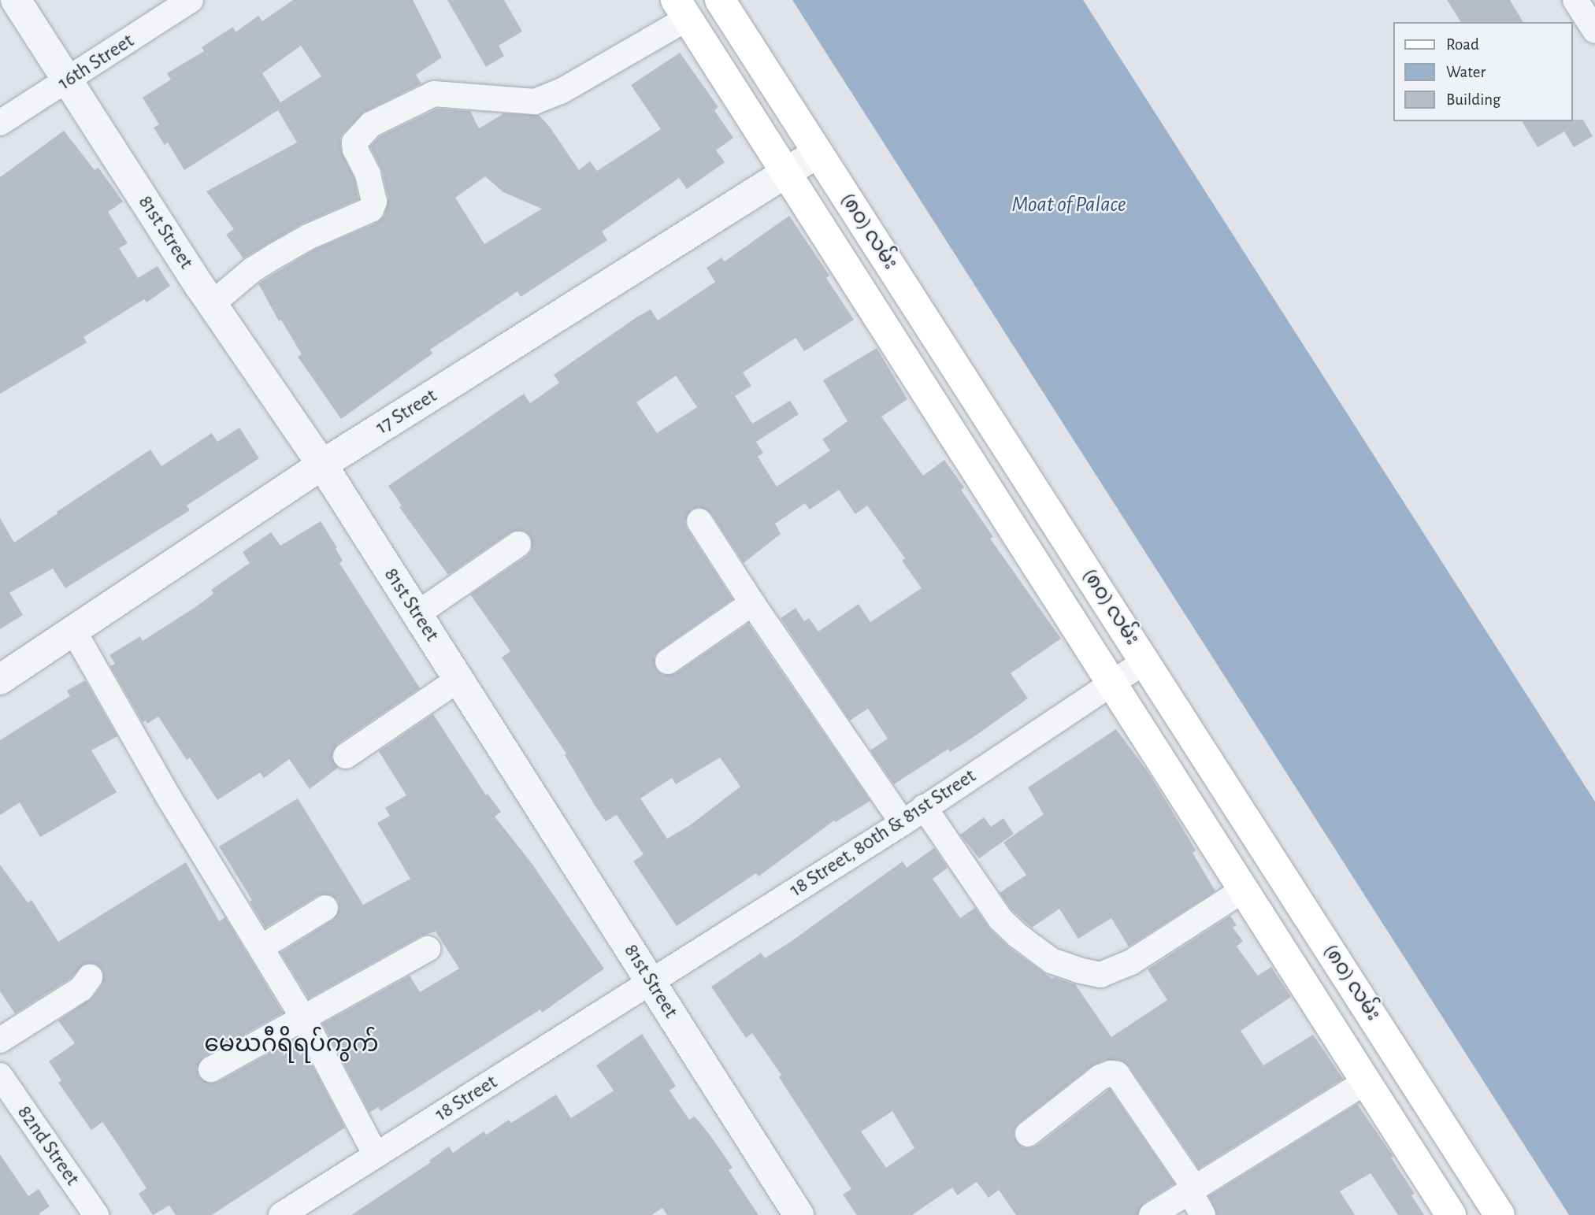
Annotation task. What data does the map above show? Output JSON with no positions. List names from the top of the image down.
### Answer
{
  "streets": {
    "main road": ["(၈၀) လမ်း"],
    "street": [
      "16th Street",
      "81st Street",
      "17 Street",
      "18 Street, 80th & 81st Street",
      "18 Street",
      "82nd Street"
    ]
  },
  "crossings": [
    ["16th Street", "81st Street"],
    ["(၈၀) လမ်း", "17 Street"],
    ["(၈၀) လမ်း", "18 Street, 80th & 81st Street"],
    ["81st Street", "17 Street"],
    ["81st Street", "18 Street, 80th & 81st Street"],
    ["81st Street", "18 Street"],
    ["18 Street, 80th & 81st Street", "18 Street"]
  ],
  "districts": ["မေဃဂီရိရပ်ကွက်"],
  "water": ["Moat of Palace"],
  "legend": ["Road", "Water", "Building"]
}
